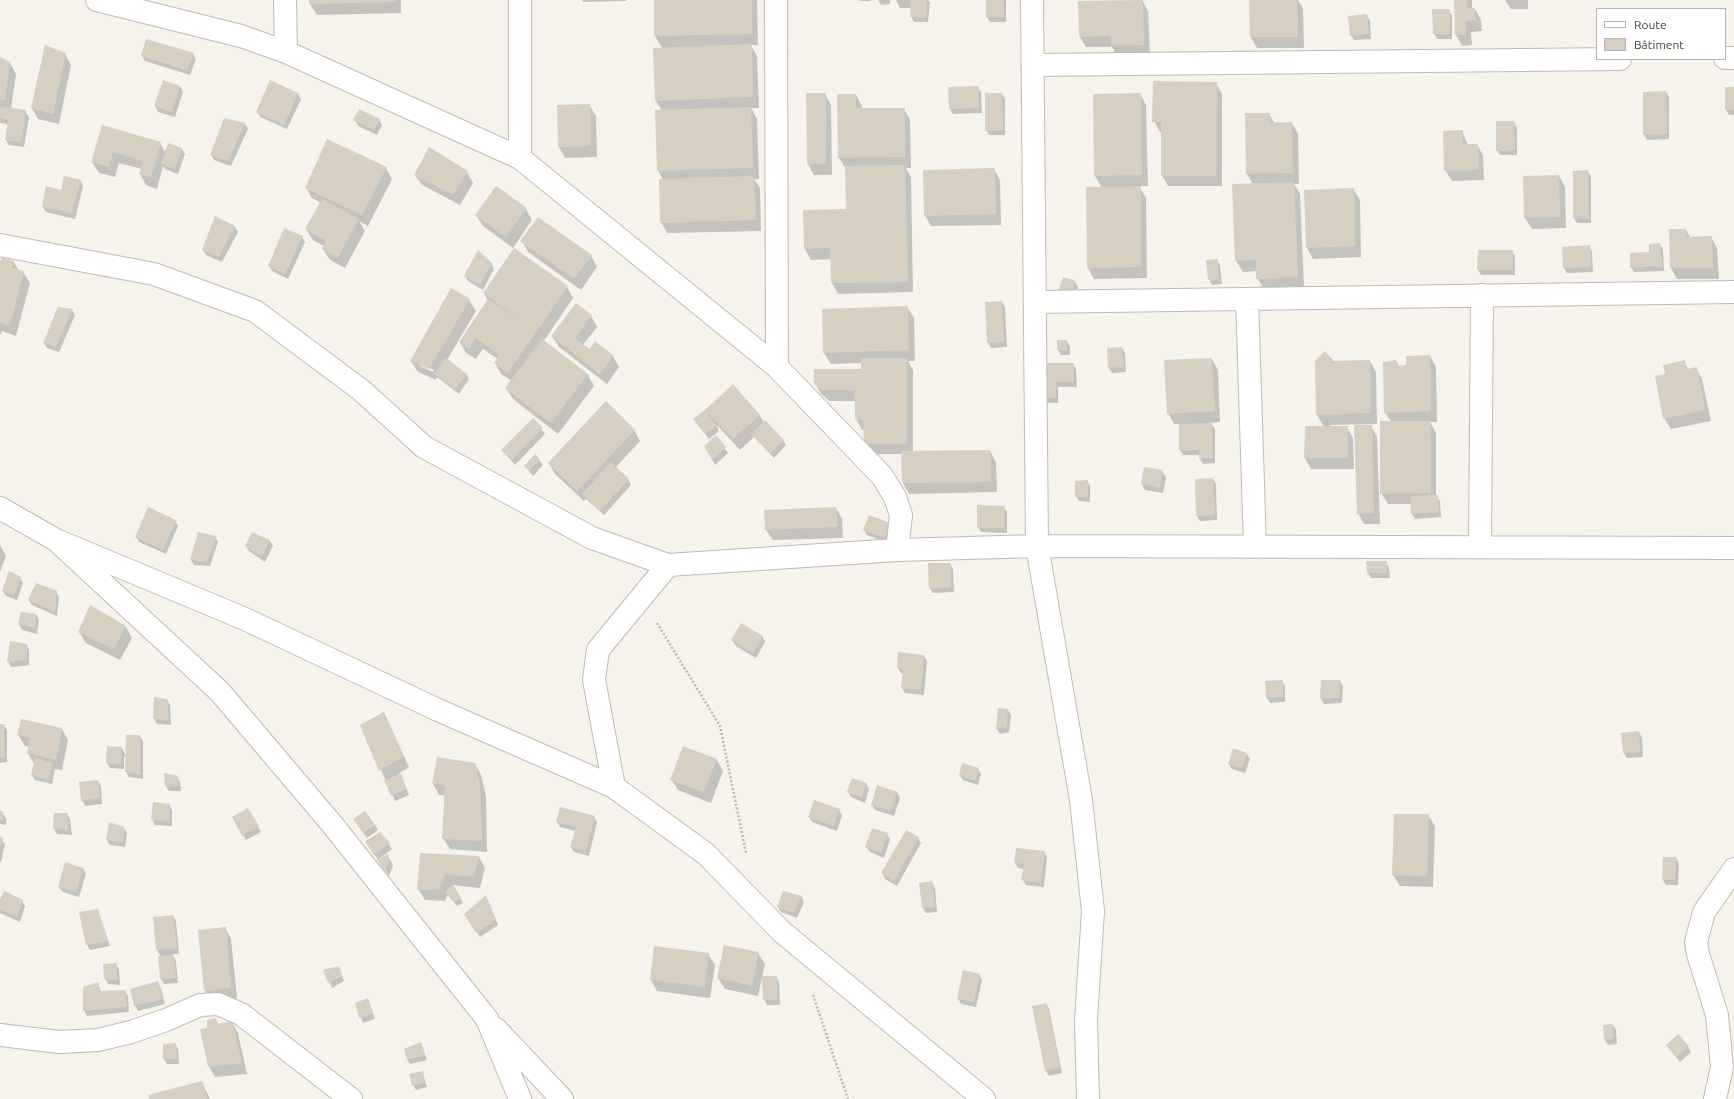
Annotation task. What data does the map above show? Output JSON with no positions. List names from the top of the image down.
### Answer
{
  "legend": ["Route", "Bâtiment"]
}
